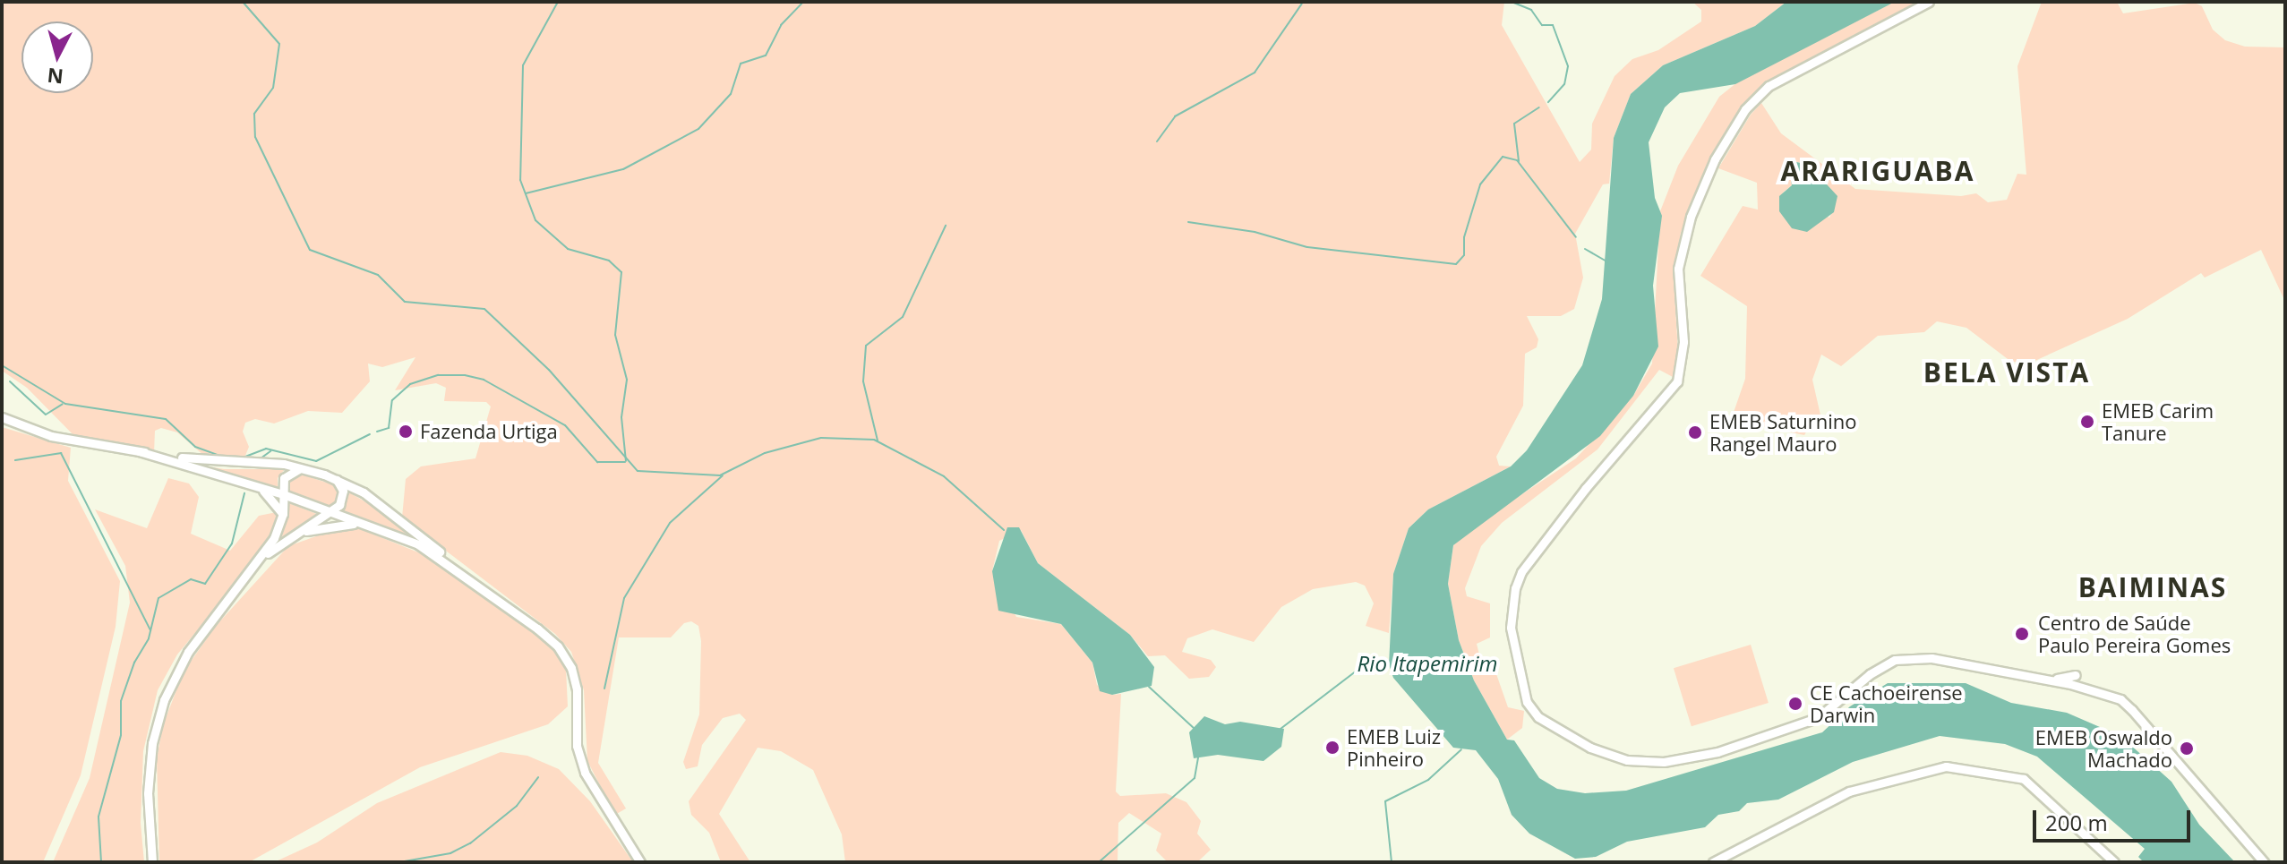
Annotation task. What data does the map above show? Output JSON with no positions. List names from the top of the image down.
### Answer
{
  "districts": ["ARARIGUABA", "BELA VISTA", "BAIMINAS"],
  "water": ["Rio Itapemirim"],
  "places": [
    "EMEB Carim Tanure",
    "Fazenda Urtiga",
    "EMEB Saturnino Rangel Mauro",
    "Centro de Saúde Paulo Pereira Gomes",
    "CE Cachoeirense Darwin",
    "EMEB Luiz Pinheiro",
    "EMEB Oswaldo Machado"
  ],
  "scale_bar": "200 m",
  "north": "bottom"
}
